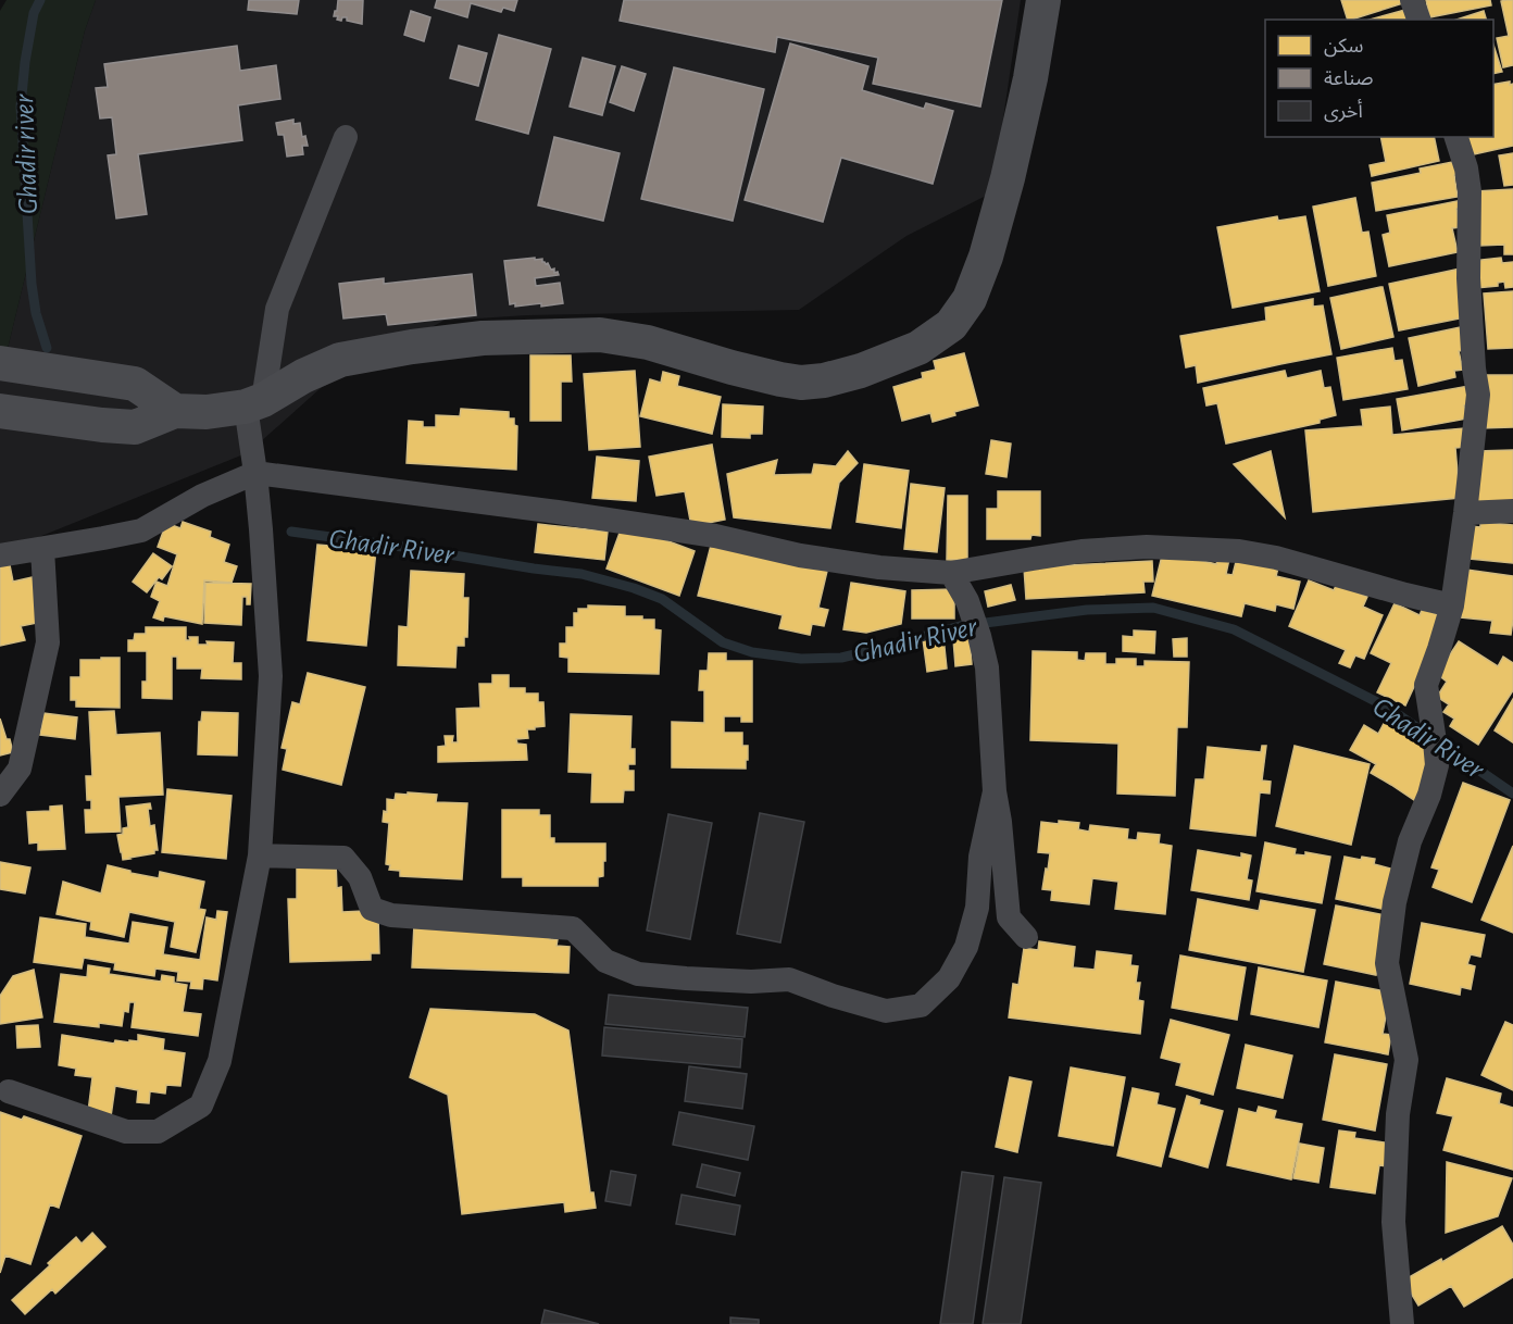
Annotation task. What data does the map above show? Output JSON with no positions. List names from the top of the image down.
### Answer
{
  "water": ["Ghadir river", "Ghadir River"],
  "legend": ["سكن", "صناعة", "أخرى"]
}
